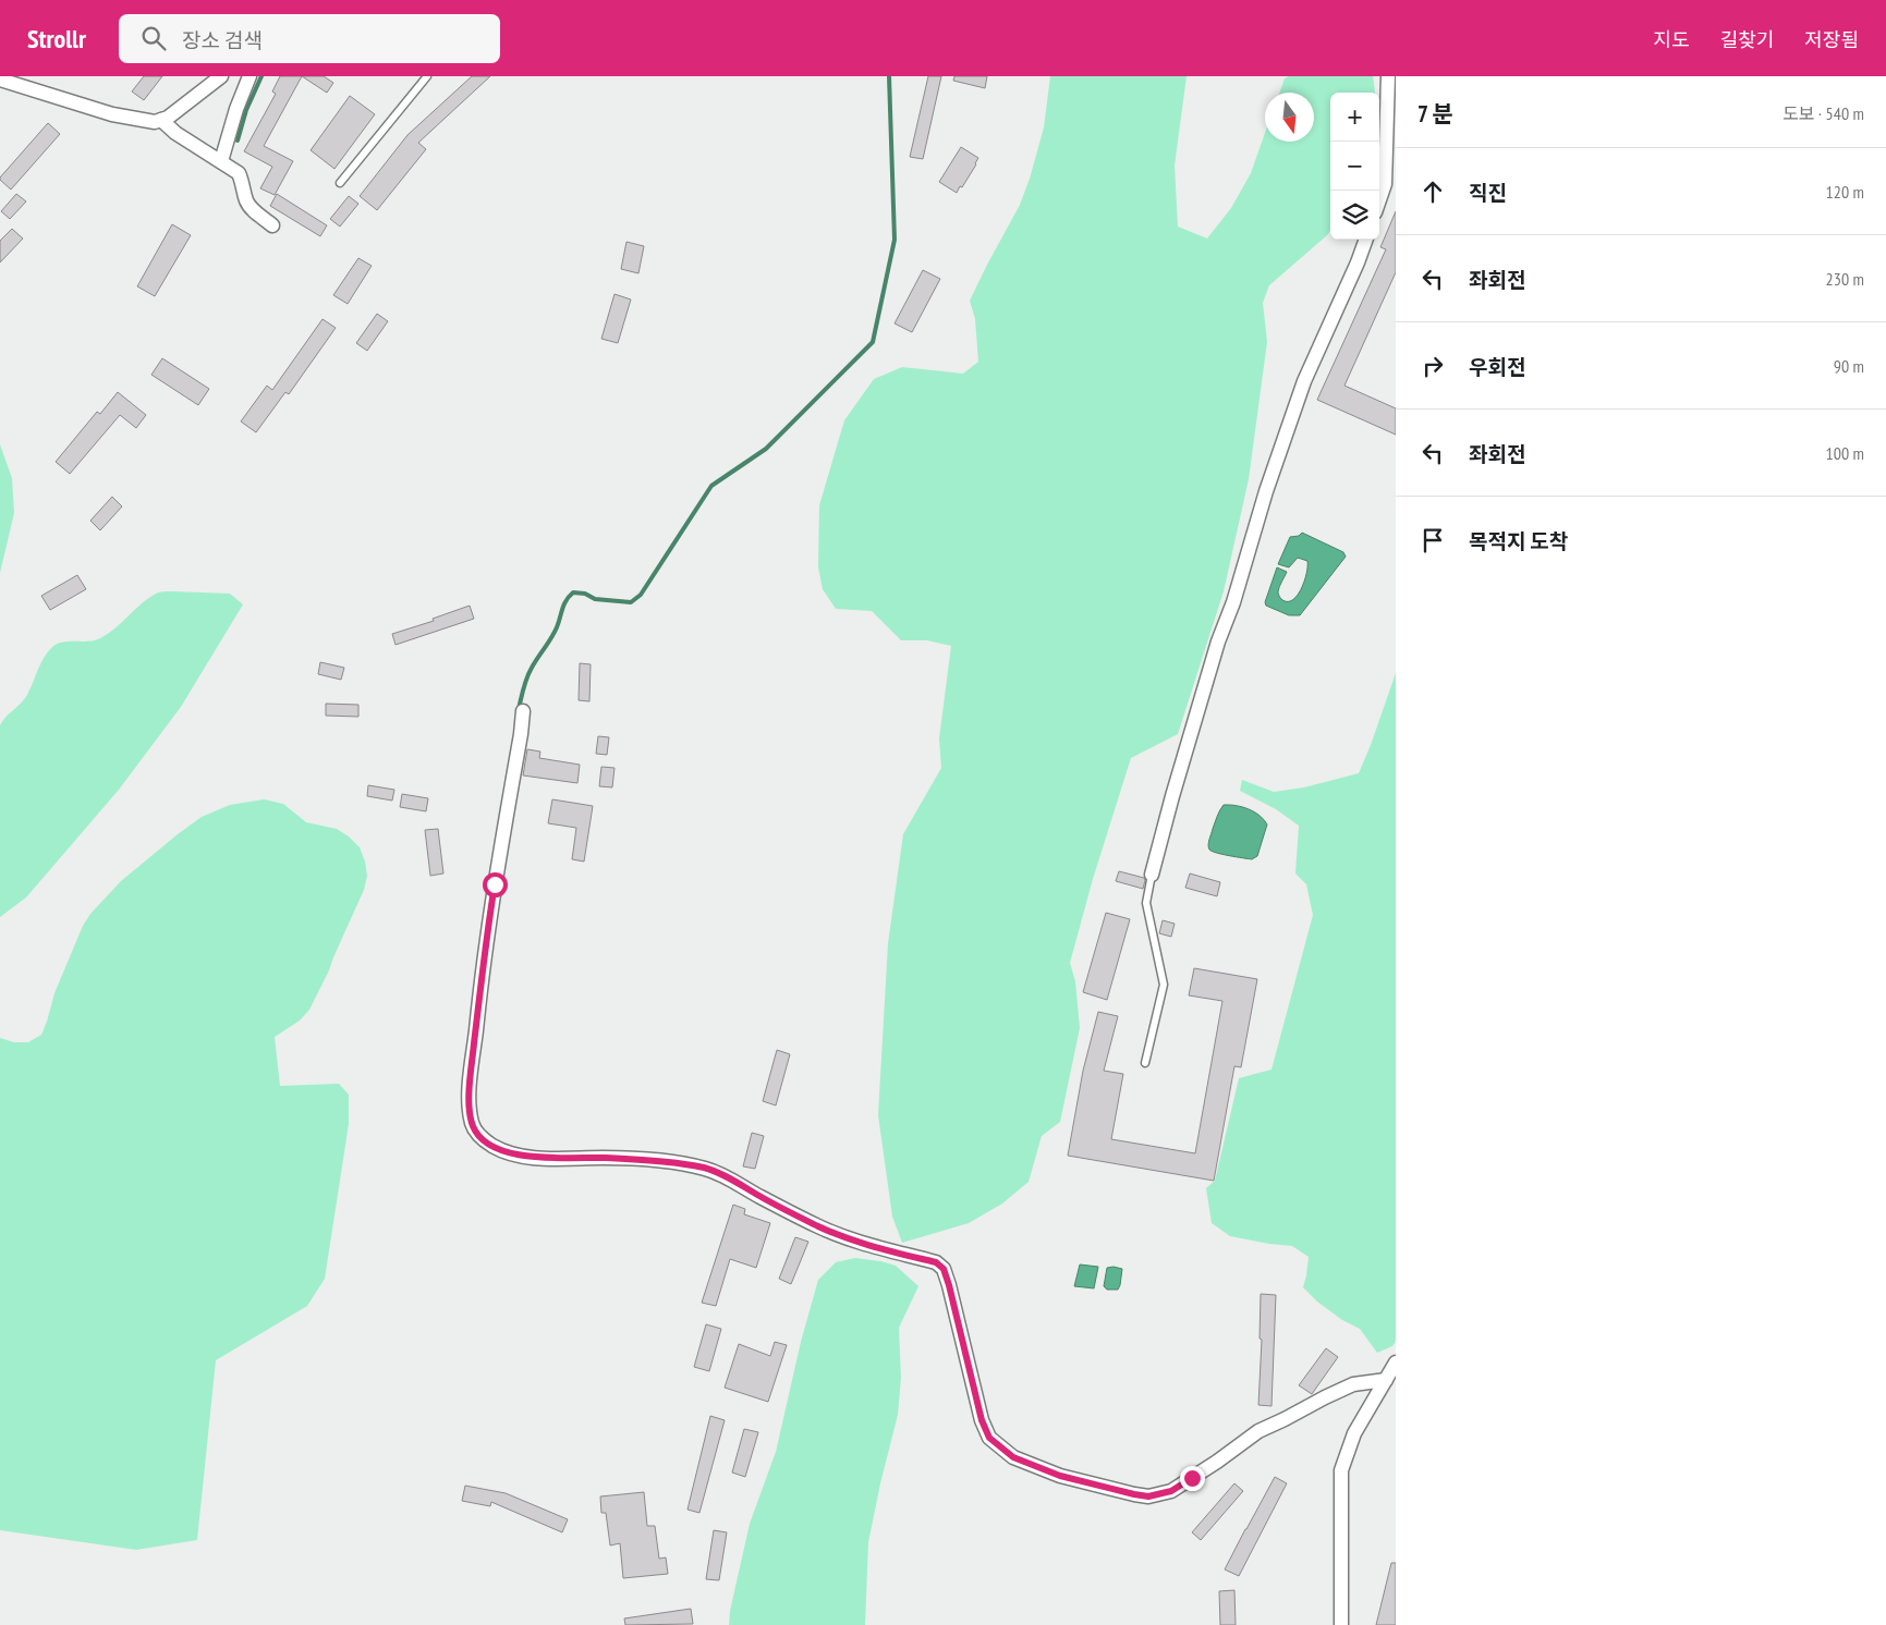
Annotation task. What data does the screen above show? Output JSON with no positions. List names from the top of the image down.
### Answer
{
  "north": "bottom",
  "page": {
    "header": "Strollr",
    "search": "장소 검색",
    "nav": ["지도", "길찾기", "저장됨"],
    "heading": ["7 분", "도보 · 540 m"],
    "map_buttons": ["+", "−"],
    "list": [
      ["직진", "120 m"],
      ["좌회전", "230 m"],
      ["우회전", "90 m"],
      ["좌회전", "100 m"],
      "목적지 도착"
    ]
  }
}
